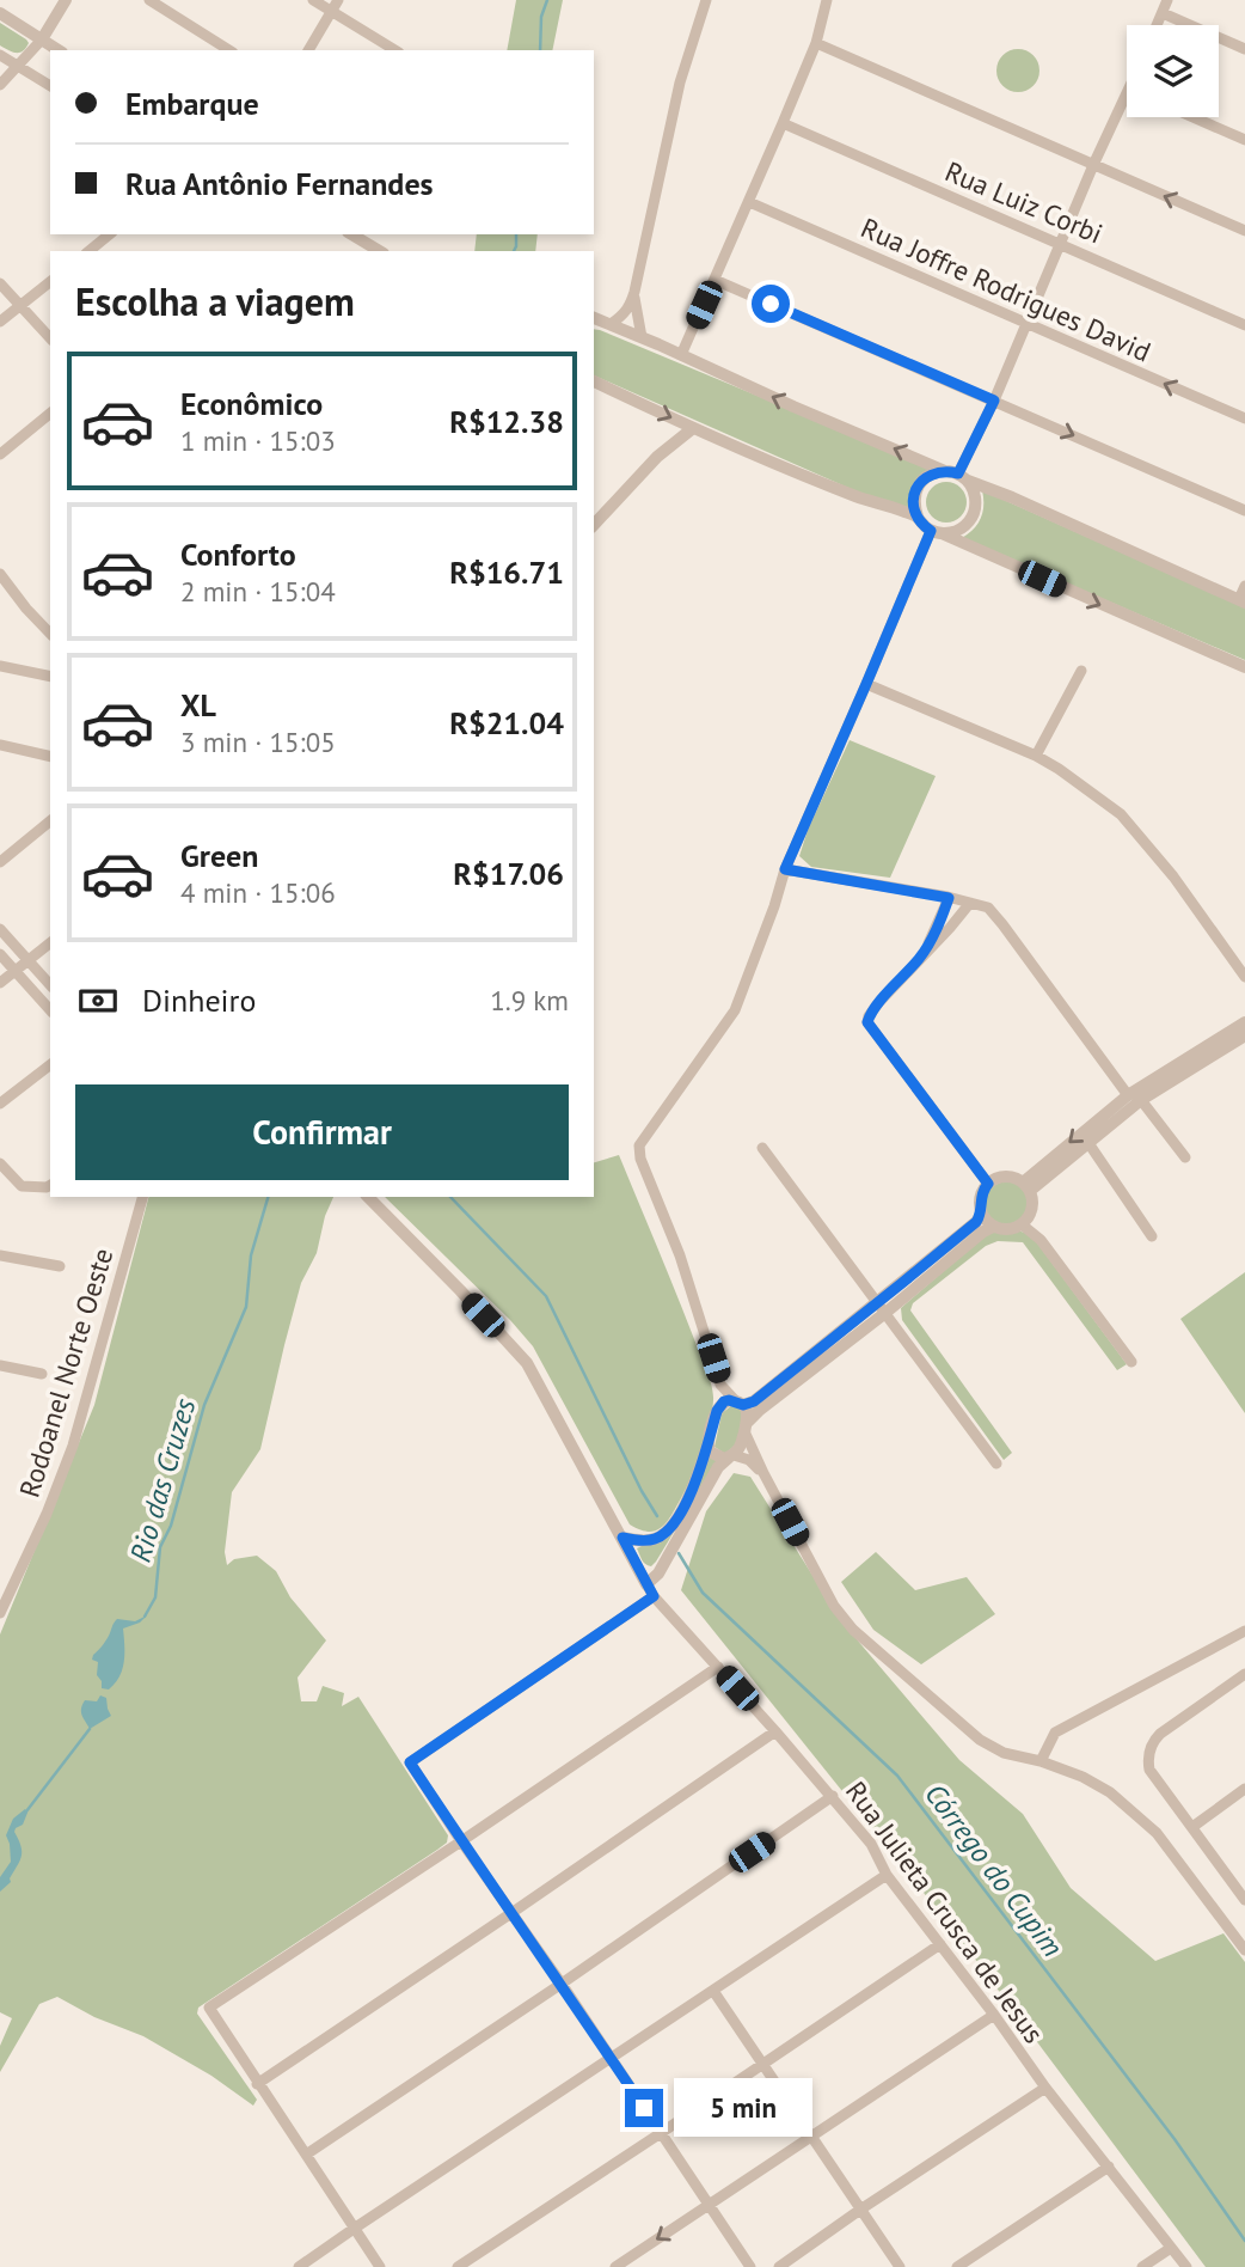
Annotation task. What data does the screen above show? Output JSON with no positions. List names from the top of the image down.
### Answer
{
  "streets": {
    "street": [
      "Rua Luiz Corbi",
      "Rua Joffre Rodrigues David",
      "Rodoanel Norte Oeste",
      "Rua Julieta Crusca de Jesus"
    ]
  },
  "water": ["Rio das Cruzes", "Córrego do Cupim"],
  "page": {
    "banner": ["Embarque", "Rua Antônio Fernandes"],
    "heading": "Escolha a viagem",
    "list": [
      {
        "name": "Econômico",
        "note": "1 min · 15:03",
        "value": "R$12.38"
      },
      {
        "name": "Conforto",
        "note": "2 min · 15:04",
        "value": "R$16.71"
      },
      {
        "name": "XL",
        "note": "3 min · 15:05",
        "value": "R$21.04"
      },
      {
        "name": "Green",
        "note": "4 min · 15:06",
        "value": "R$17.06"
      }
    ],
    "pay": ["Dinheiro", "1.9 km"],
    "buttons": "Confirmar",
    "bubble": "5 min"
  }
}
